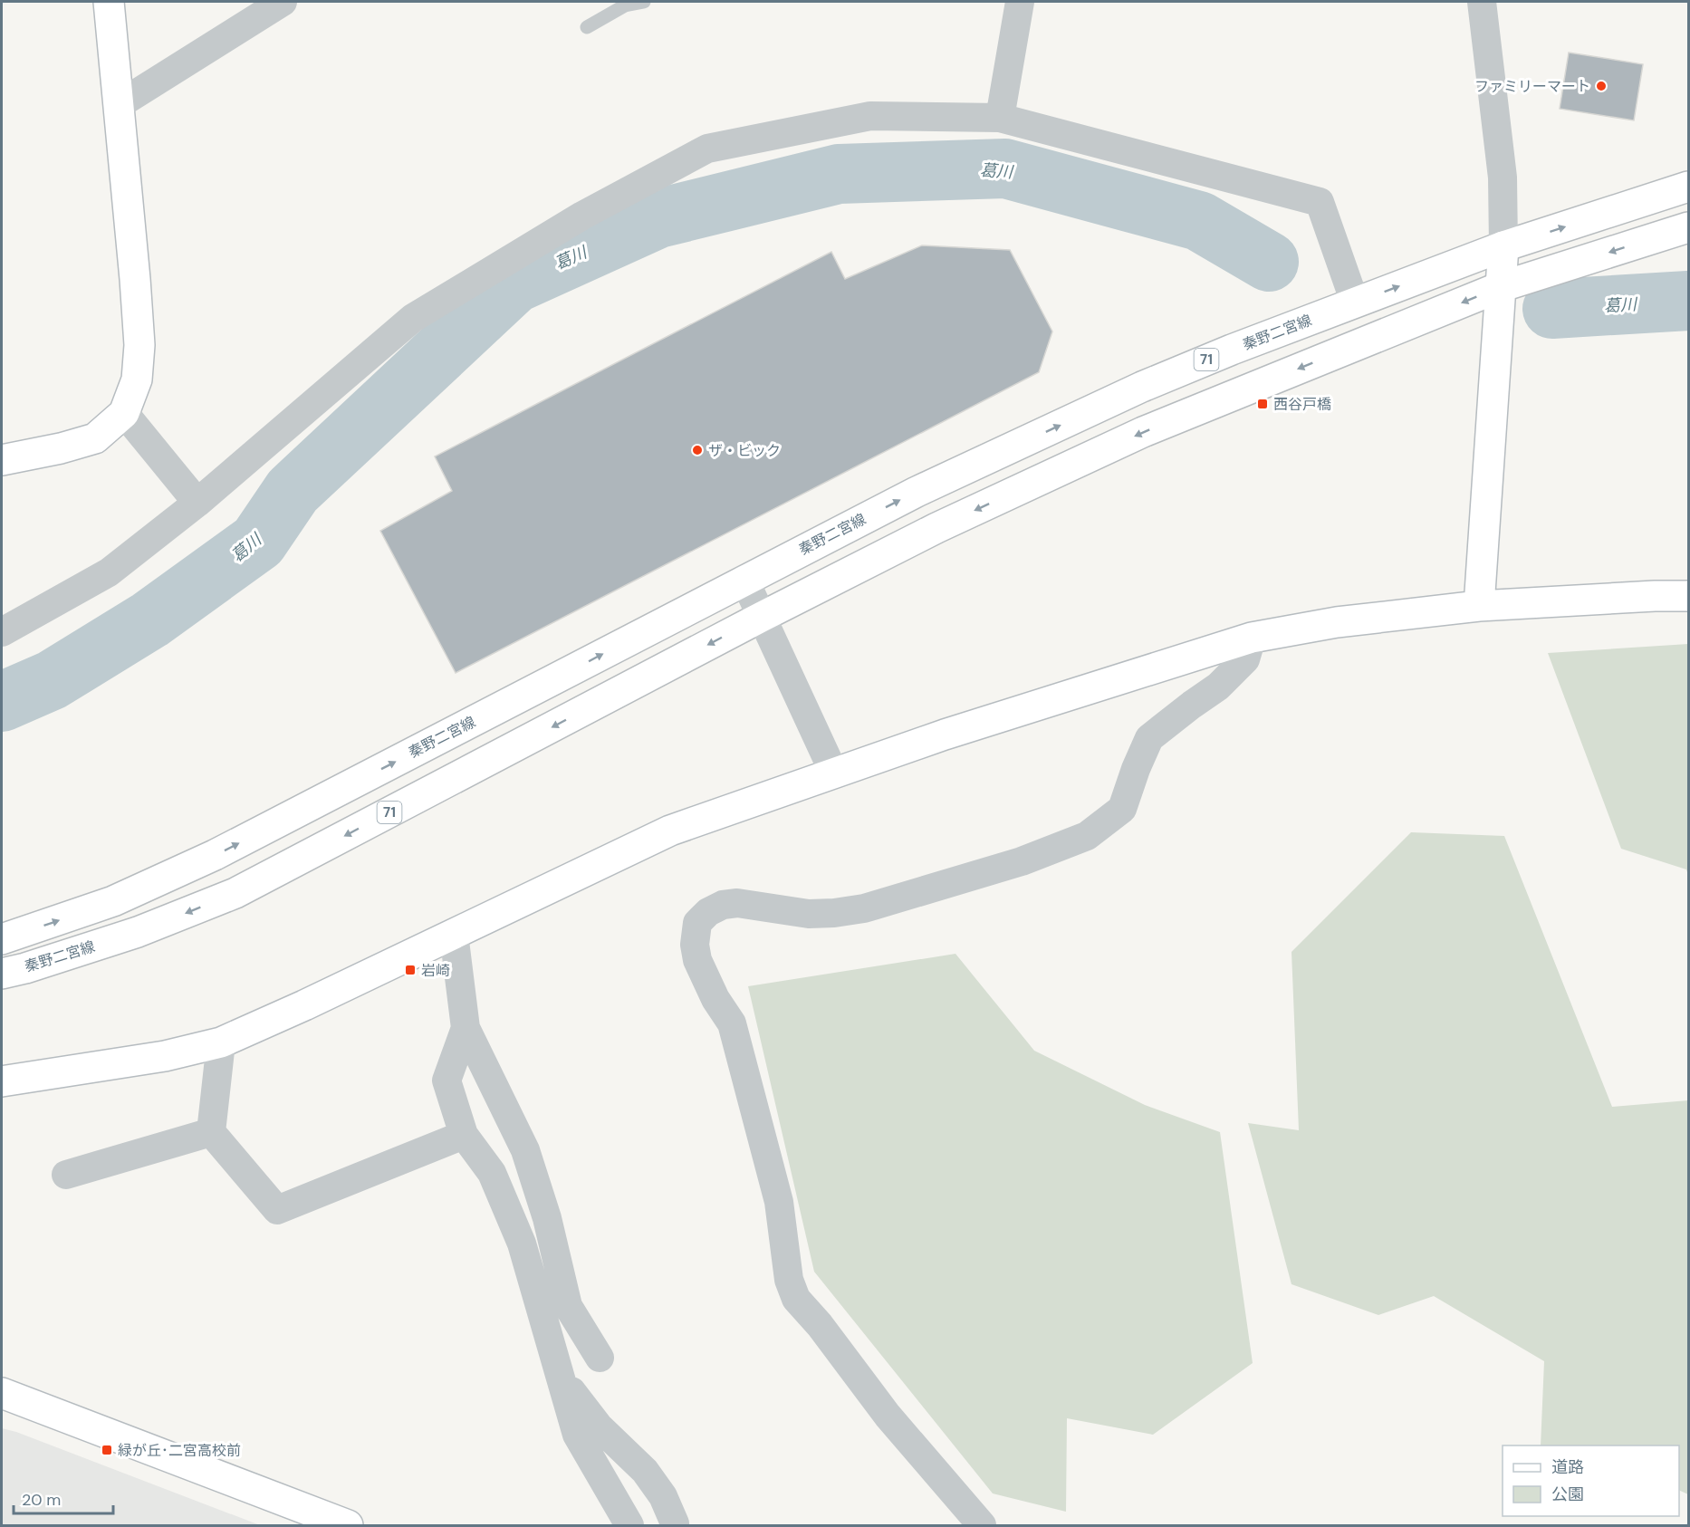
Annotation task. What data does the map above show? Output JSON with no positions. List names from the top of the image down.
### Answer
{
  "streets": {
    "main road": ["秦野二宮線", "71"]
  },
  "water": ["葛川"],
  "places": {
    "other": ["ファミリーマート", "ザ・ビック"],
    "transit": ["西谷戸橋", "岩崎", "緑が丘･二宮高校前"]
  },
  "legend": ["道路", "公園"],
  "scale_bar": "20 m"
}
